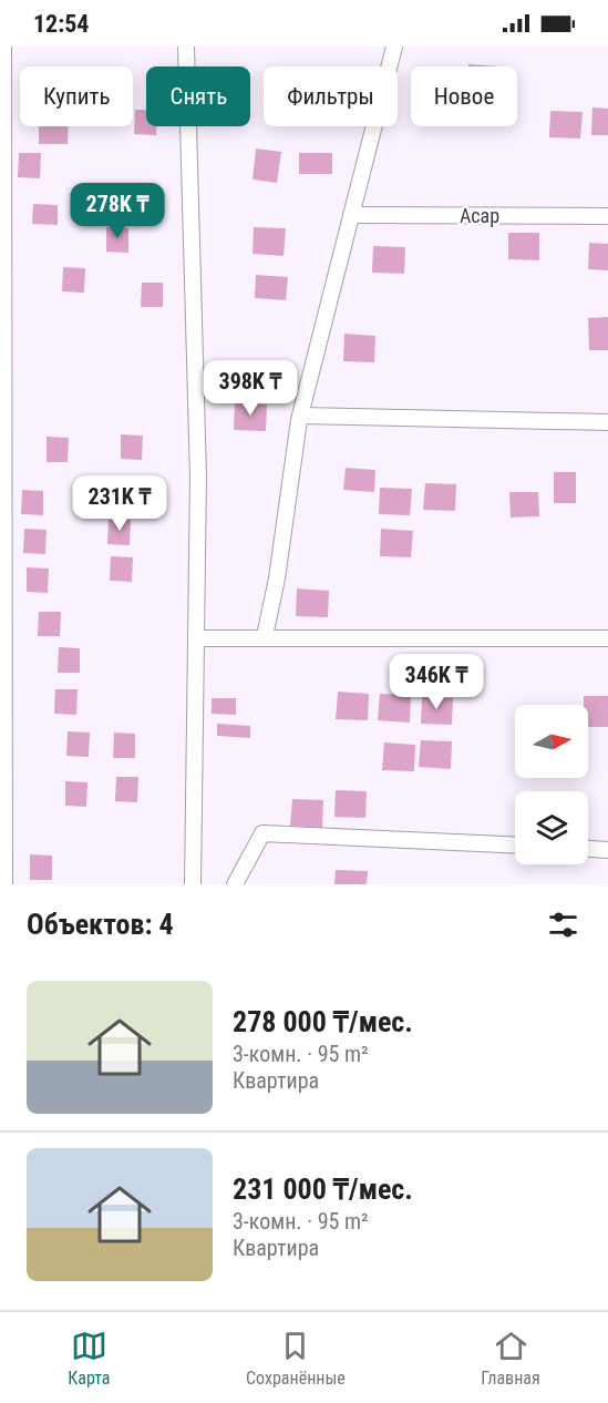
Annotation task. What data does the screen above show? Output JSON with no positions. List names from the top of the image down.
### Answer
{
  "streets": {
    "street": ["Асар"]
  },
  "north": "right",
  "page": {
    "status": "12:54",
    "chip": [
      "Купить",
      "Снять",
      "Фильтры",
      "Новое"
    ],
    "price": [
      "278K ₸",
      "398K ₸",
      "231K ₸",
      "346K ₸"
    ],
    "heading": "Объектов: 4",
    "list": [
      {
        "name": "278 000 ₸/мес.",
        "note": "3-комн. · 95 m² · Квартира"
      },
      {
        "name": "231 000 ₸/мес.",
        "note": "3-комн. · 95 m² · Квартира"
      }
    ],
    "tabs": ["Карта", "Сохранённые", "Главная"]
  }
}
